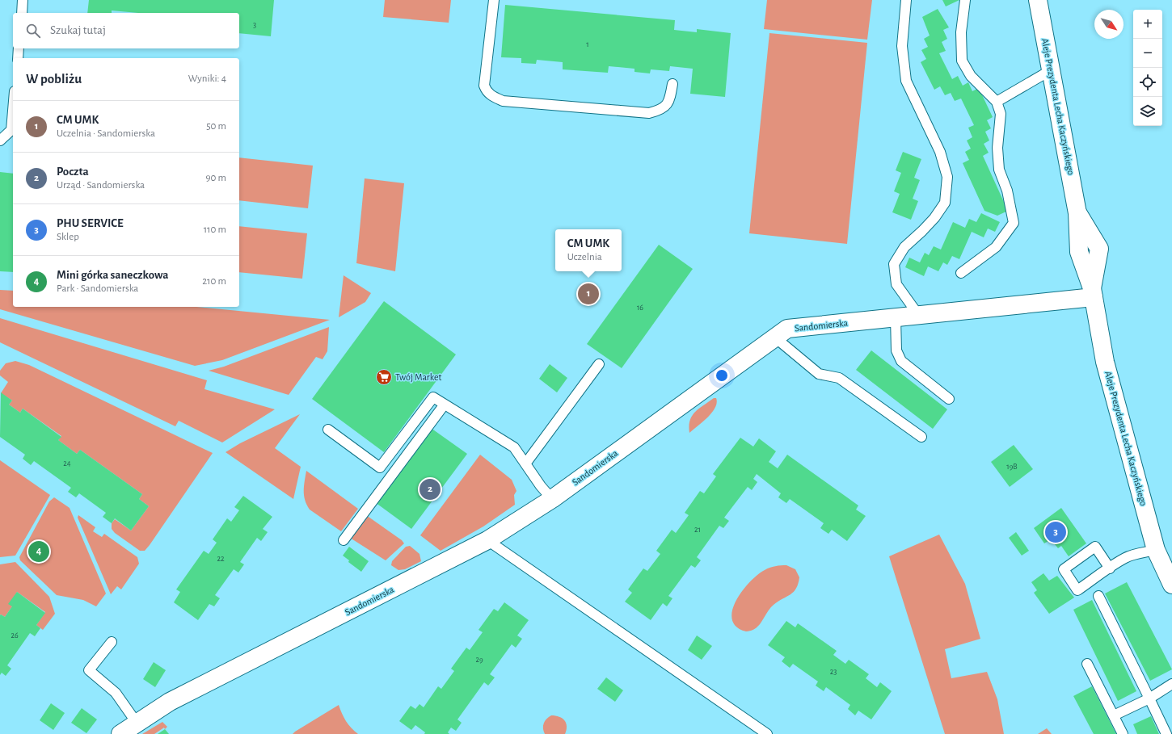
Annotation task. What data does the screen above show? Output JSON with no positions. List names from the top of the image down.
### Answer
{
  "streets": {
    "street": ["Aleje Prezydenta Lecha Kaczyńskiego", "Sandomierska"]
  },
  "crossings": [
    ["Aleje Prezydenta Lecha Kaczyńskiego", "Sandomierska"]
  ],
  "places": {
    "supermarket": ["Twój Market"]
  },
  "house_numbers": [
    "3",
    "1",
    "16",
    "24",
    "19B",
    "21",
    "22",
    "26",
    "29",
    "23"
  ],
  "north": "bottom right",
  "page": {
    "map_buttons": ["+", "−"],
    "search": "Szukaj tutaj",
    "heading": ["W pobliżu", "Wyniki: 4"],
    "list": [
      {
        "mark": "1",
        "name": "CM UMK",
        "note": "Uczelnia · Sandomierska",
        "value": "50 m"
      },
      {
        "mark": "2",
        "name": "Poczta",
        "note": "Urząd · Sandomierska",
        "value": "90 m"
      },
      {
        "mark": "3",
        "name": "PHU SERVICE",
        "note": "Sklep",
        "value": "110 m"
      },
      {
        "mark": "4",
        "name": "Mini górka saneczkowa",
        "note": "Park · Sandomierska",
        "value": "210 m"
      }
    ],
    "popup": ["CM UMK", "Uczelnia"],
    "pins": [
      "1",
      "2",
      "3",
      "4"
    ]
  }
}
